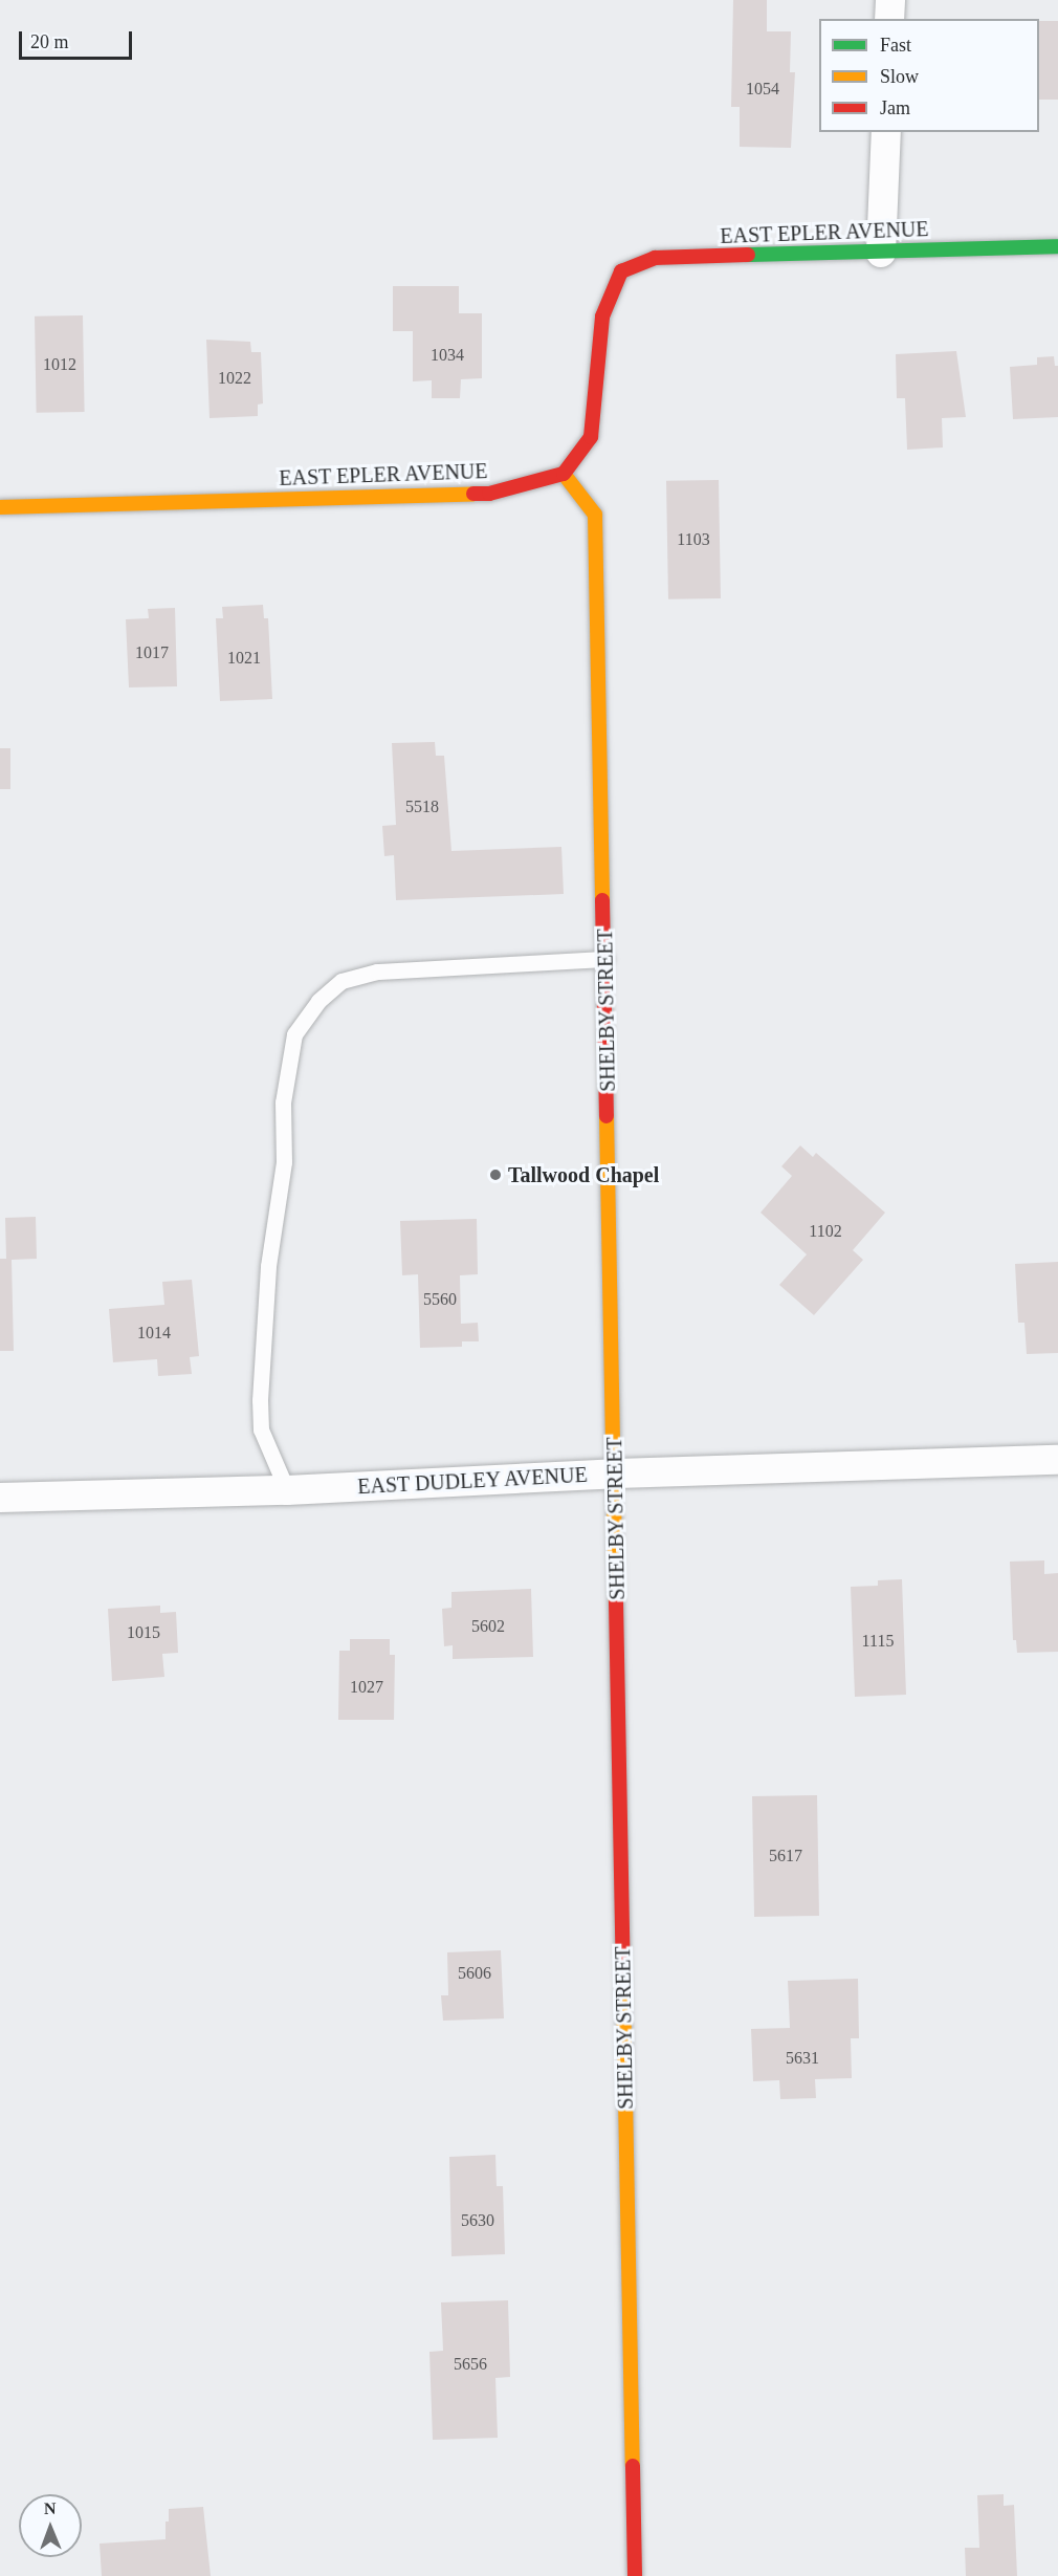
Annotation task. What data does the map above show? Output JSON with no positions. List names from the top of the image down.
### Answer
{
  "streets": {
    "street": ["EAST EPLER AVENUE", "SHELBY STREET", "EAST DUDLEY AVENUE"]
  },
  "crossings": [
    ["EAST EPLER AVENUE", "SHELBY STREET"],
    ["SHELBY STREET", "EAST DUDLEY AVENUE"]
  ],
  "places": ["Tallwood Chapel"],
  "house_numbers": [
    "1054",
    "1034",
    "1012",
    "1022",
    "1103",
    "1017",
    "1021",
    "5518",
    "1102",
    "5560",
    "1014",
    "5602",
    "1015",
    "1115",
    "1027",
    "5617",
    "5606",
    "5631",
    "5630",
    "5656"
  ],
  "legend": ["Fast", "Slow", "Jam"],
  "scale_bar": "20 m",
  "north": "top"
}
